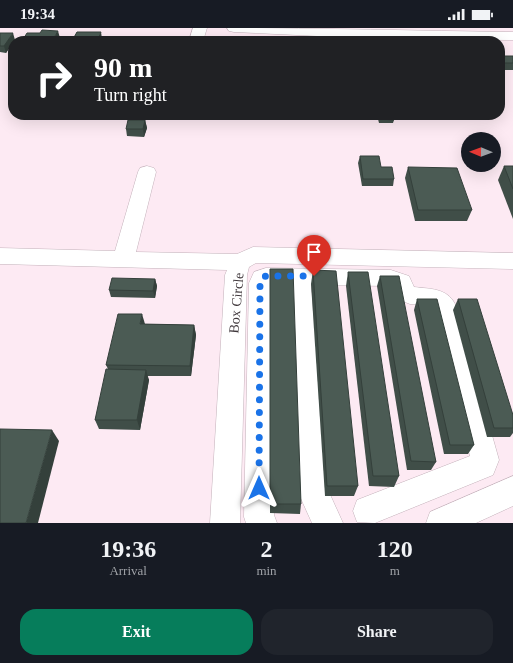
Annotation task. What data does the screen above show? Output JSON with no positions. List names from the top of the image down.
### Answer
{
  "streets": {
    "street": ["Box Circle"]
  },
  "north": "left",
  "page": {
    "status": "19:34",
    "turn": ["90 m", "Turn right"],
    "eta": [
      "19:36",
      "Arrival",
      "2",
      "min",
      "120",
      "m"
    ],
    "buttons": ["Exit", "Share"]
  }
}
